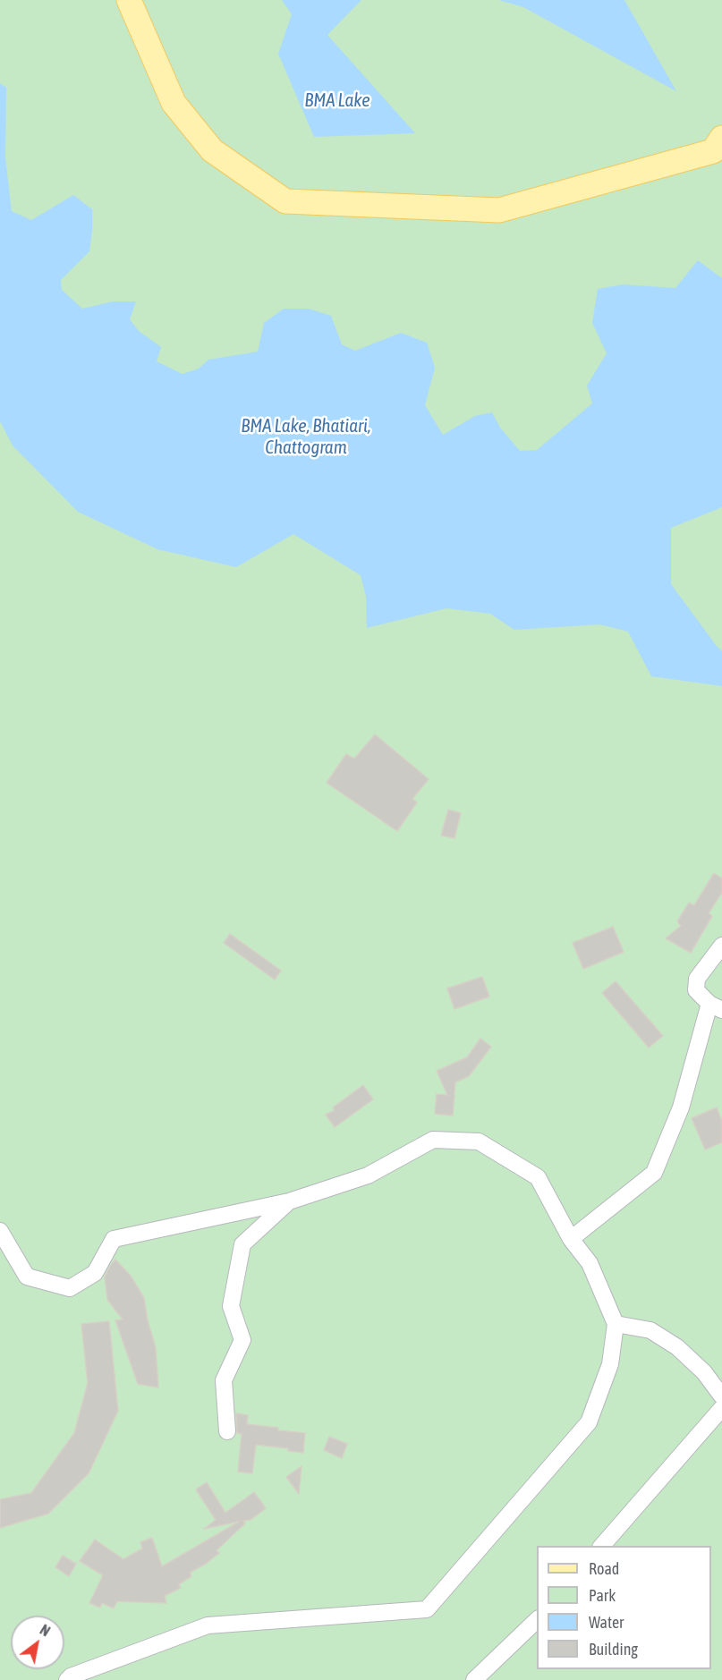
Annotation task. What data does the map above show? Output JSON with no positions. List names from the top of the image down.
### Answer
{
  "water": ["BMA Lake", "BMA Lake, Bhatiari, Chattogram"],
  "legend": [
    "Road",
    "Park",
    "Water",
    "Building"
  ],
  "north": "top right"
}
